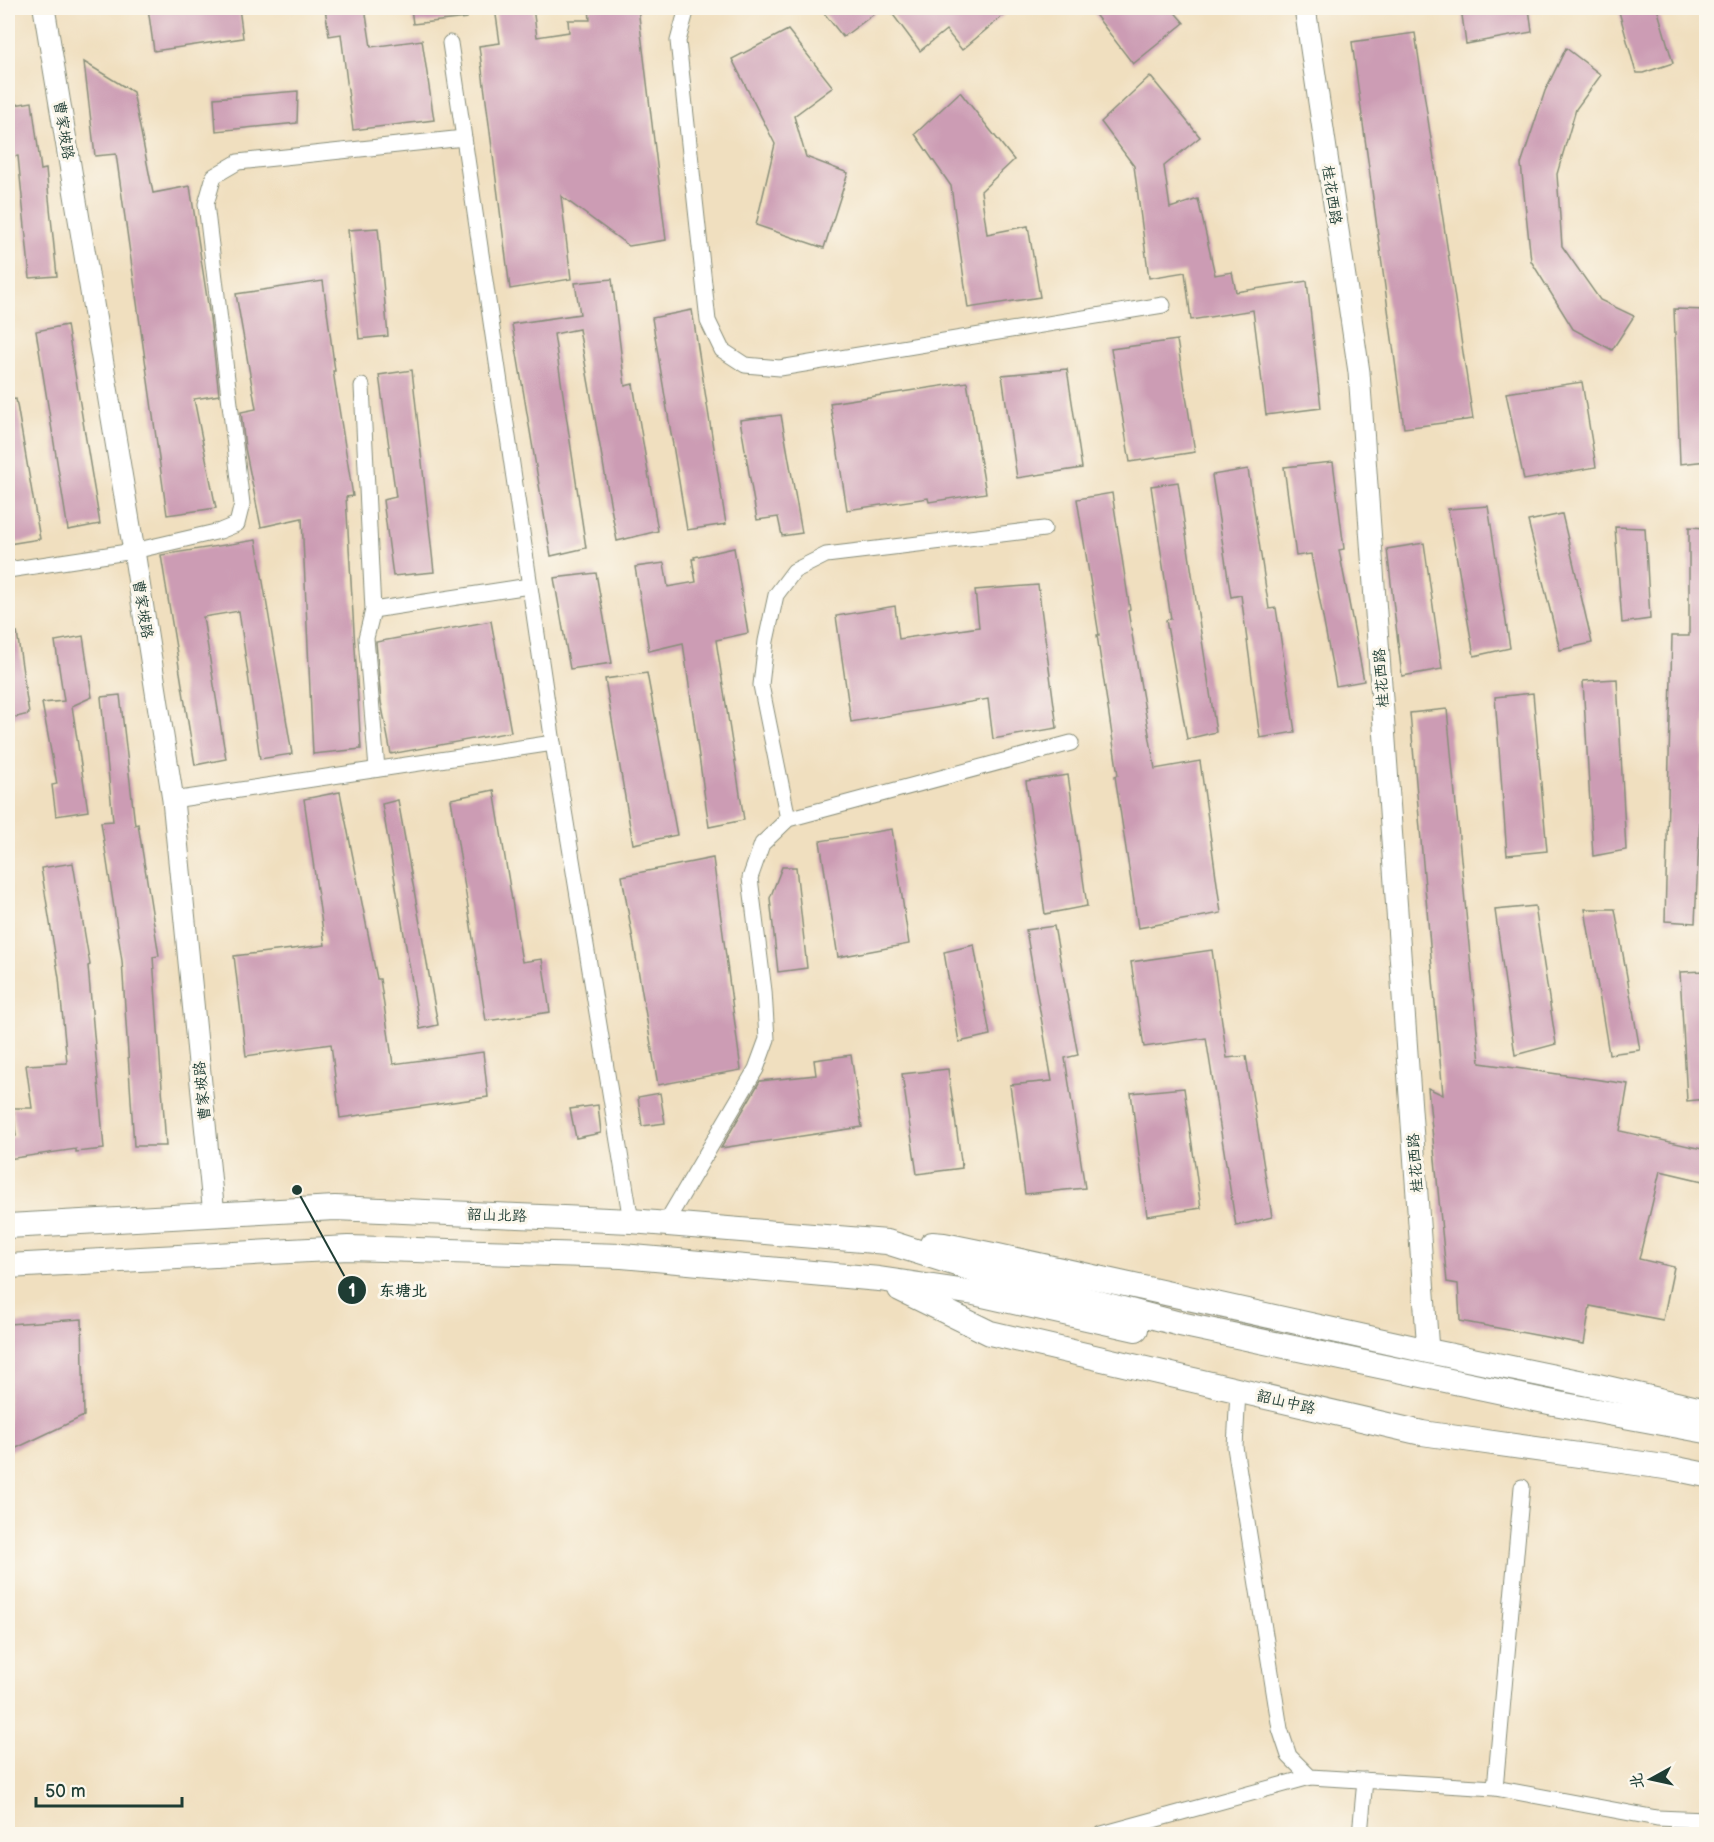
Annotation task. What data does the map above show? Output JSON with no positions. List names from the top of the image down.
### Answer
{
  "streets": {
    "main road": ["韶山北路", "韶山中路"],
    "street": ["曹家坡路", "桂花西路"]
  },
  "crossings": [
    ["曹家坡路", "韶山北路"]
  ],
  "places": ["东塘北"],
  "scale_bar": "50 m",
  "north": "left"
}
